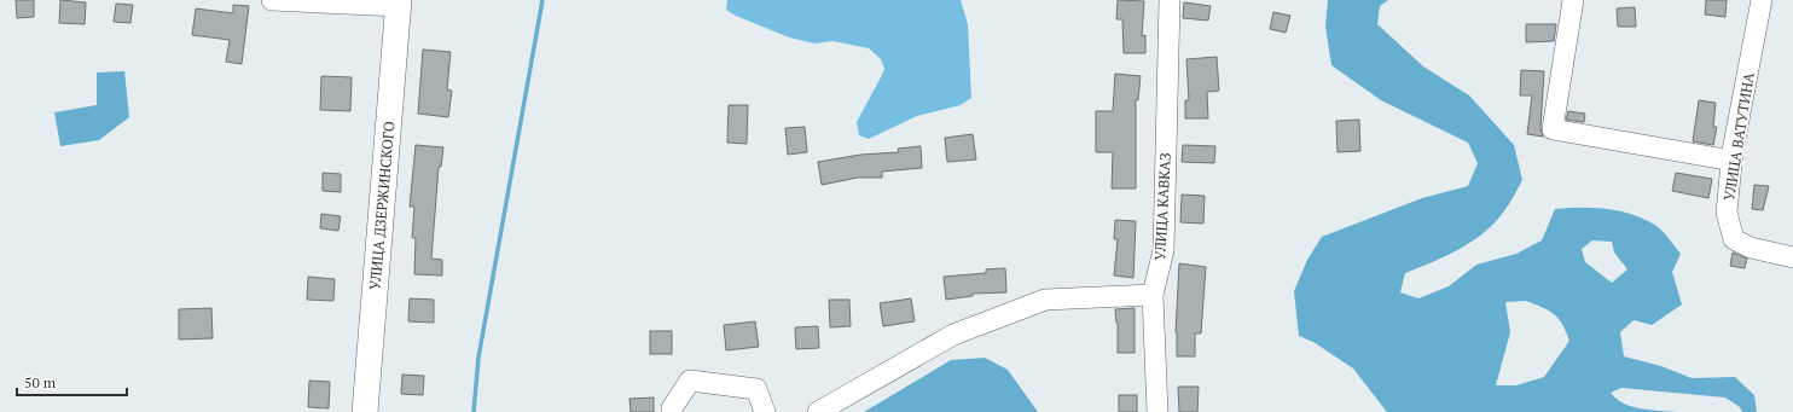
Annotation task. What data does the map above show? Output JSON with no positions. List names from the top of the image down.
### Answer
{
  "streets": {
    "main road": ["УЛИЦА ДЗЕРЖИНСКОГО"],
    "street": ["УЛИЦА ВАТУТИНА", "УЛИЦА КАВКАЗ"]
  },
  "scale_bar": "50 m"
}
